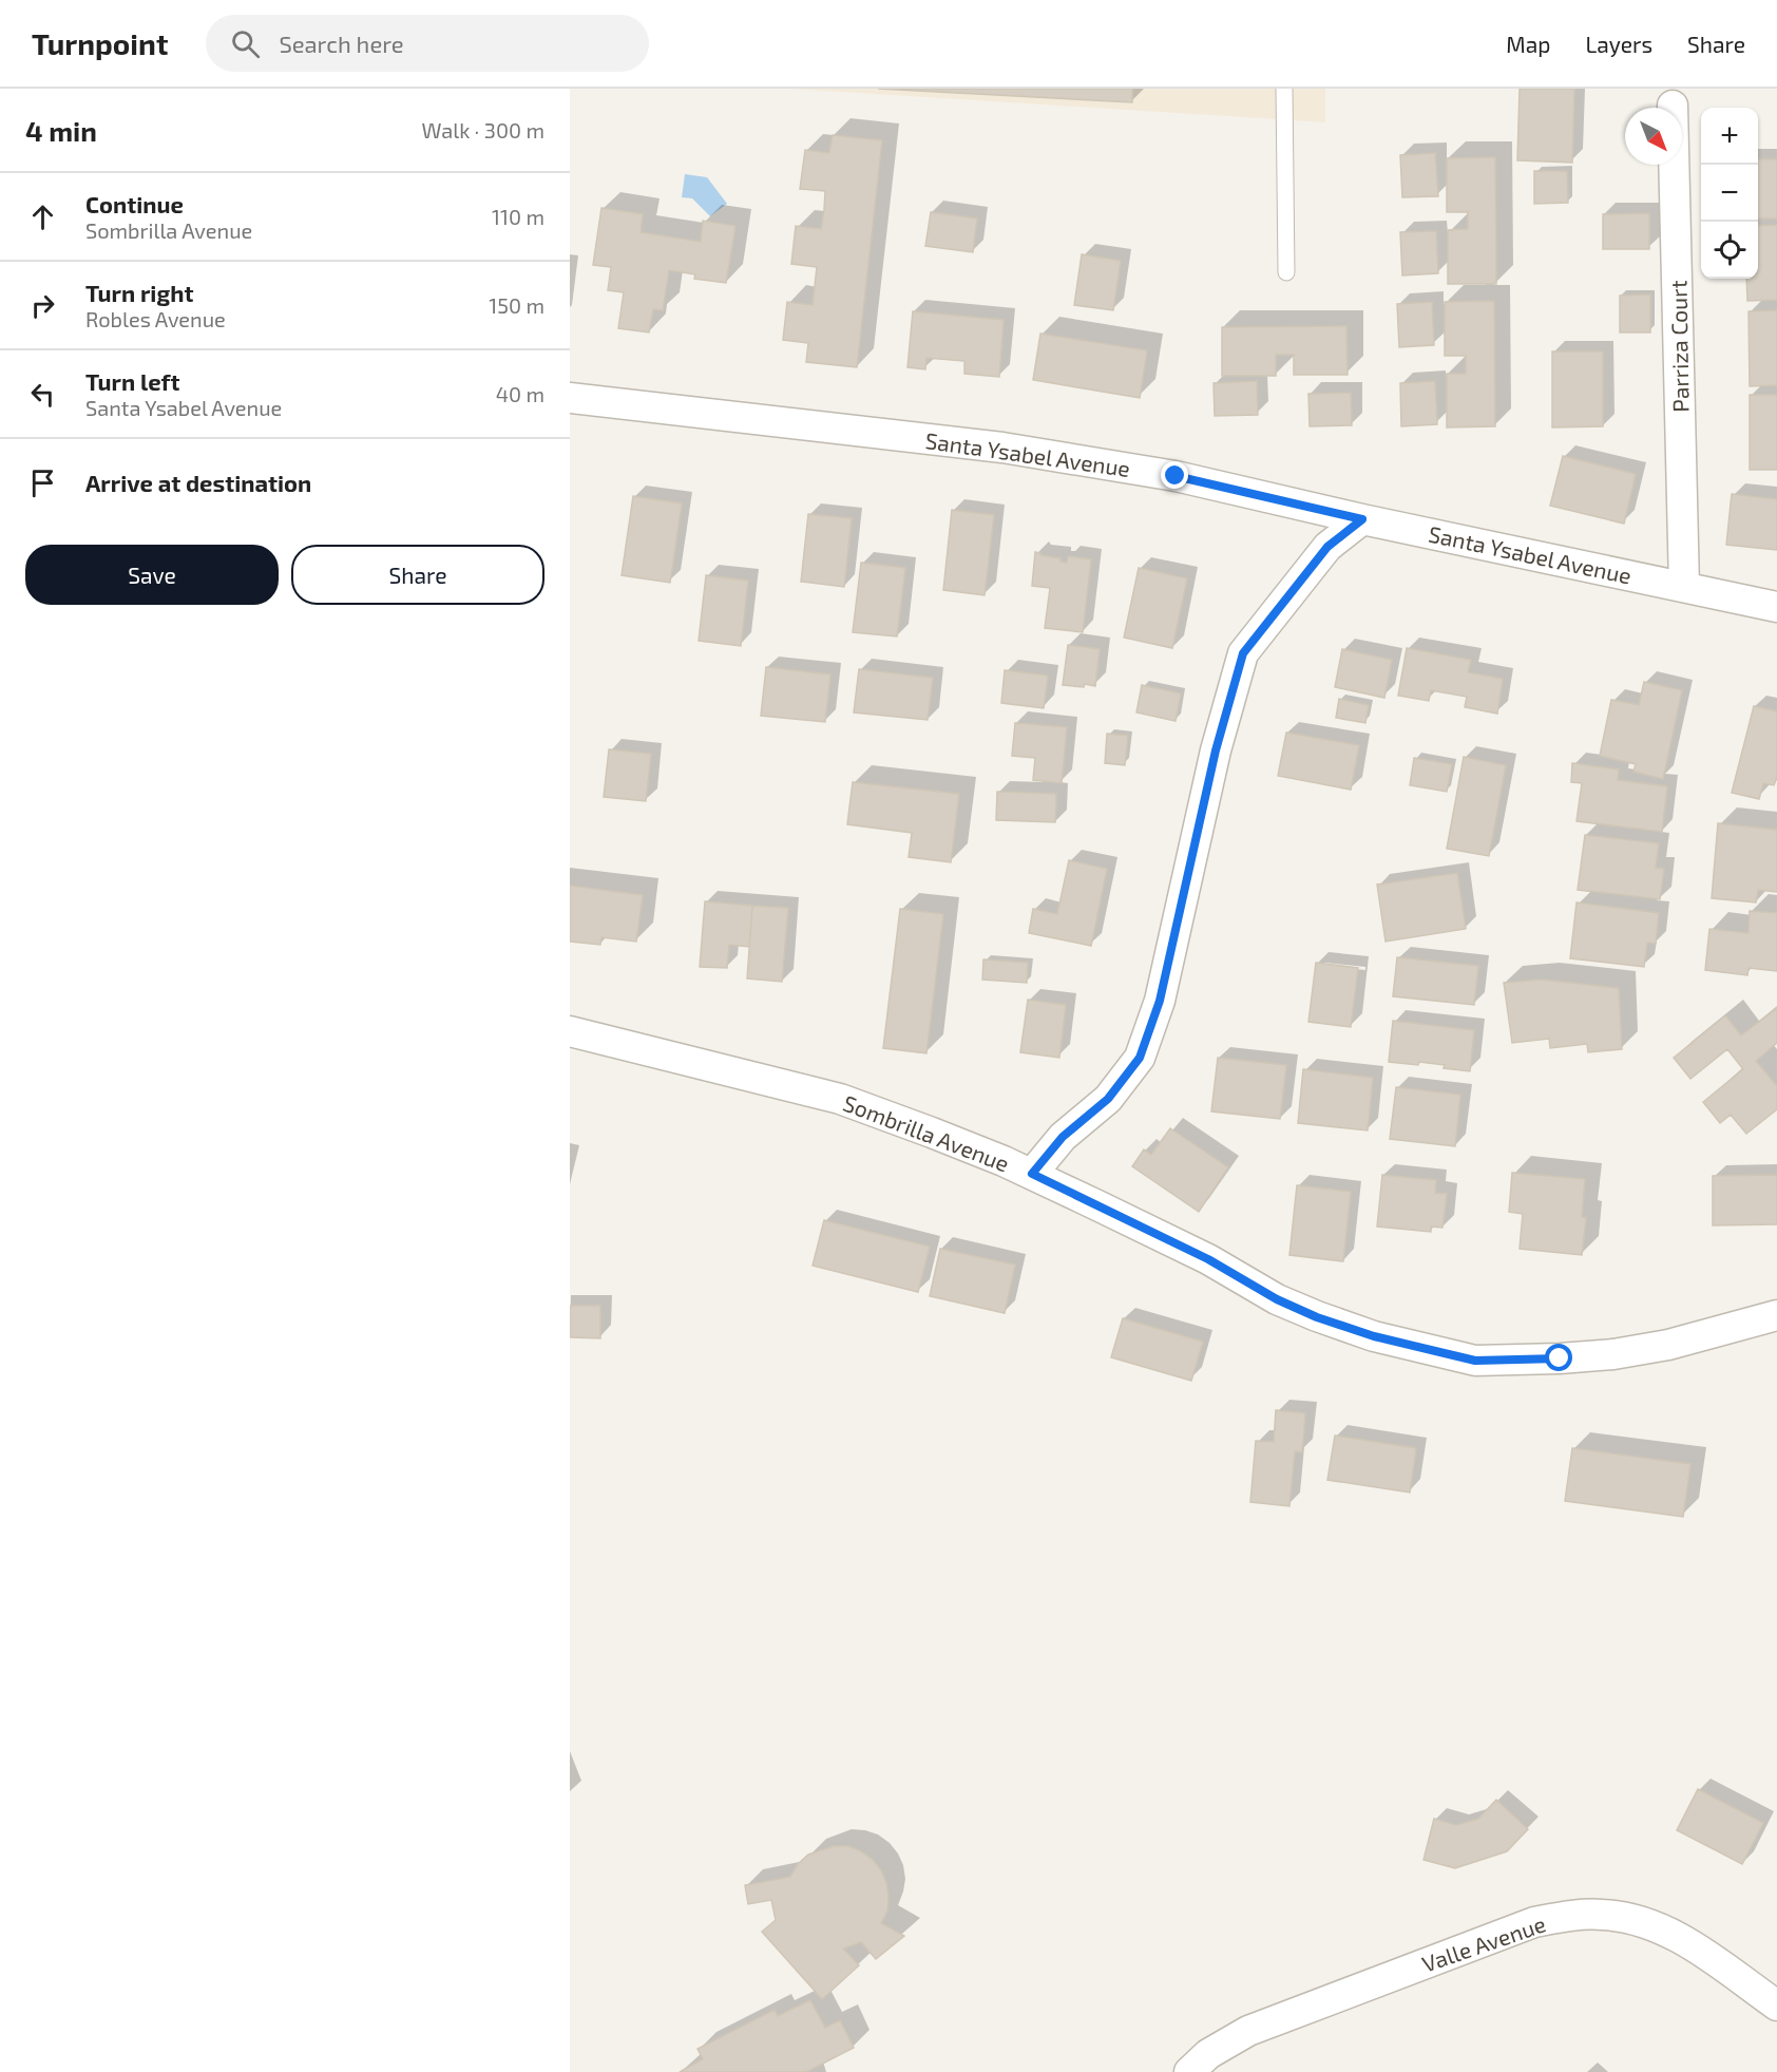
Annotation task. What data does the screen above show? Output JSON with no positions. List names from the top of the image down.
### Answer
{
  "streets": {
    "street": [
      "Parriza Court",
      "Santa Ysabel Avenue",
      "Sombrilla Avenue",
      "Valle Avenue"
    ]
  },
  "crossings": [
    ["Parriza Court", "Santa Ysabel Avenue"]
  ],
  "north": "bottom right",
  "page": {
    "header": "Turnpoint",
    "search": "Search here",
    "nav": ["Map", "Layers", "Share"],
    "heading": ["4 min", "Walk · 300 m"],
    "map_buttons": ["+", "−"],
    "list": [
      ["Continue", "Sombrilla Avenue", "110 m"],
      ["Turn right", "Robles Avenue", "150 m"],
      ["Turn left", "Santa Ysabel Avenue", "40 m"],
      "Arrive at destination"
    ],
    "buttons": ["Save", "Share"]
  }
}
